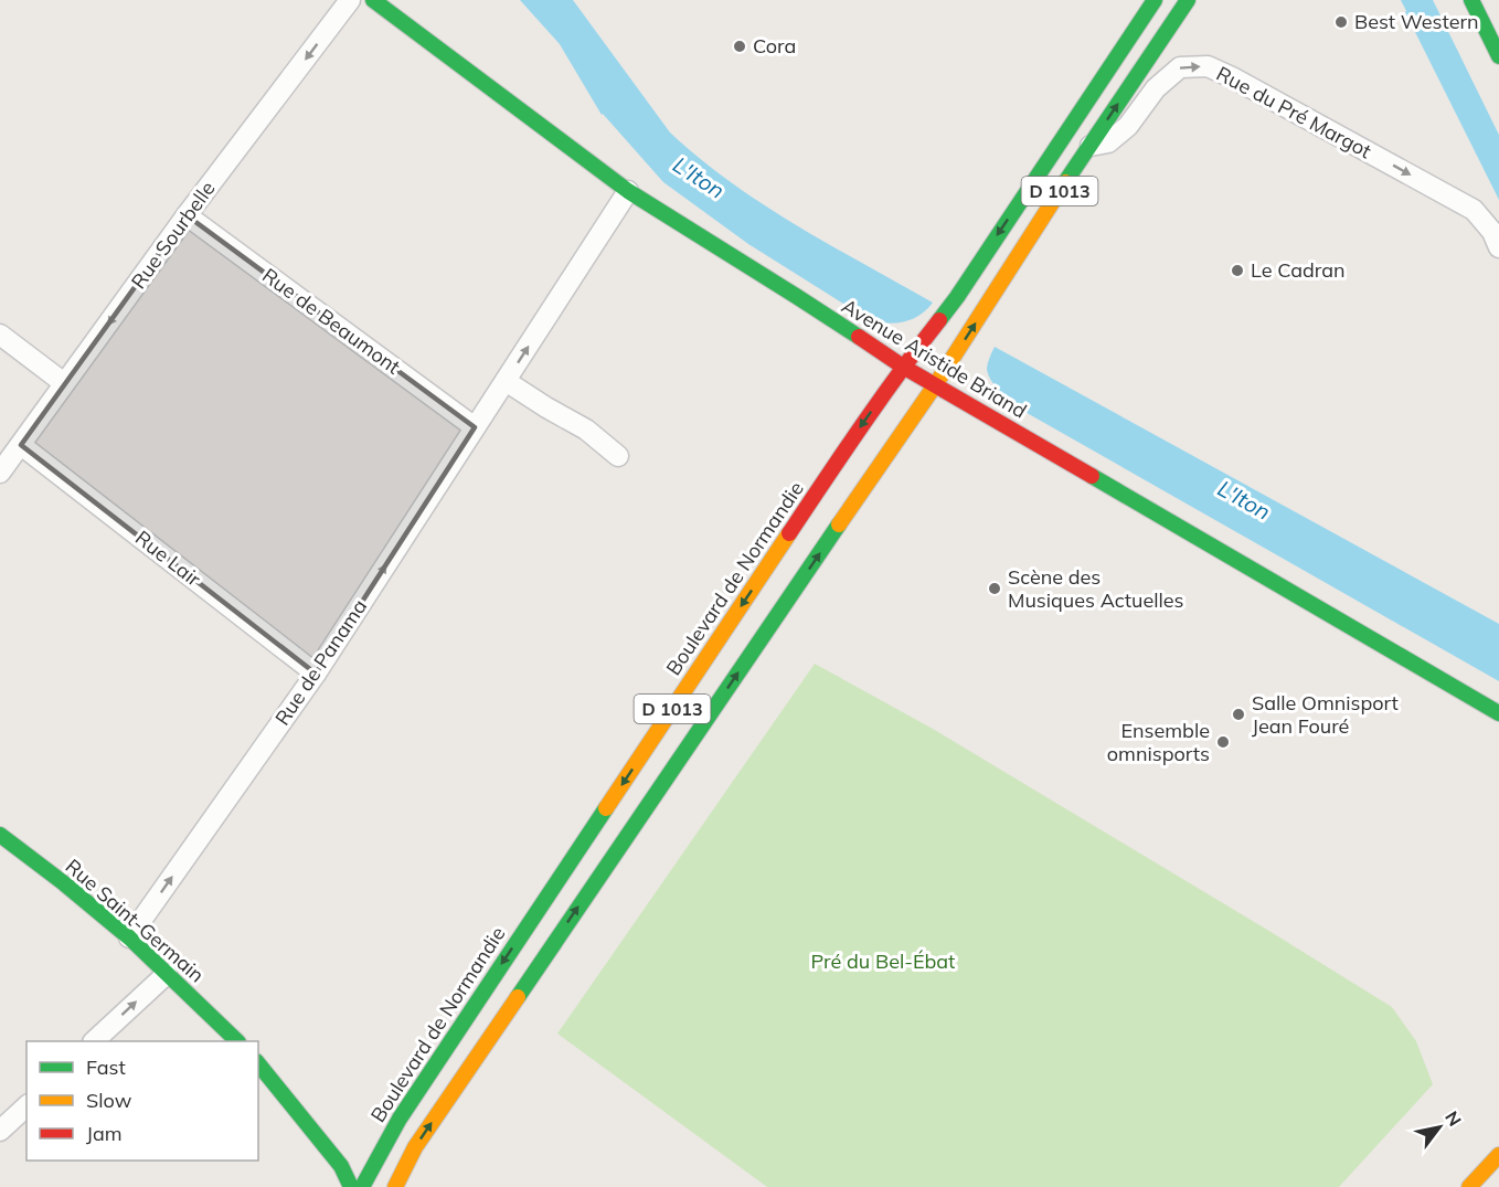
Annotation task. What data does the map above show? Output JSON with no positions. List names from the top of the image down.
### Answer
{
  "streets": {
    "main road": [
      "D 1013",
      "Avenue Aristide Briand",
      "Boulevard de Normandie",
      "Rue Saint-Germain"
    ],
    "street": [
      "Rue du Pré Margot",
      "Rue Sourbelle",
      "Rue de Beaumont",
      "Rue Lair",
      "Rue de Panama"
    ]
  },
  "crossings": [
    ["Rue du Pré Margot", "D 1013"],
    ["D 1013", "Avenue Aristide Briand"],
    ["Rue Sourbelle", "Rue de Beaumont"],
    ["Rue Sourbelle", "Rue Lair"],
    ["Rue de Beaumont", "Rue de Panama"],
    ["Avenue Aristide Briand", "Boulevard de Normandie"],
    ["Avenue Aristide Briand", "Rue de Panama"],
    ["Rue Lair", "Rue de Panama"],
    ["Rue de Panama", "Rue Saint-Germain"]
  ],
  "one_way": ["Rue du Pré Margot", "Rue Sourbelle", "Rue de Panama"],
  "water": ["L'Iton"],
  "parks": ["Pré du Bel-Ébat"],
  "places": [
    "Best Western",
    "Cora",
    "Le Cadran",
    "Scène des Musiques Actuelles",
    "Salle Omnisport Jean Fouré",
    "Ensemble omnisports"
  ],
  "legend": ["Fast", "Slow", "Jam"],
  "north": "top right"
}
